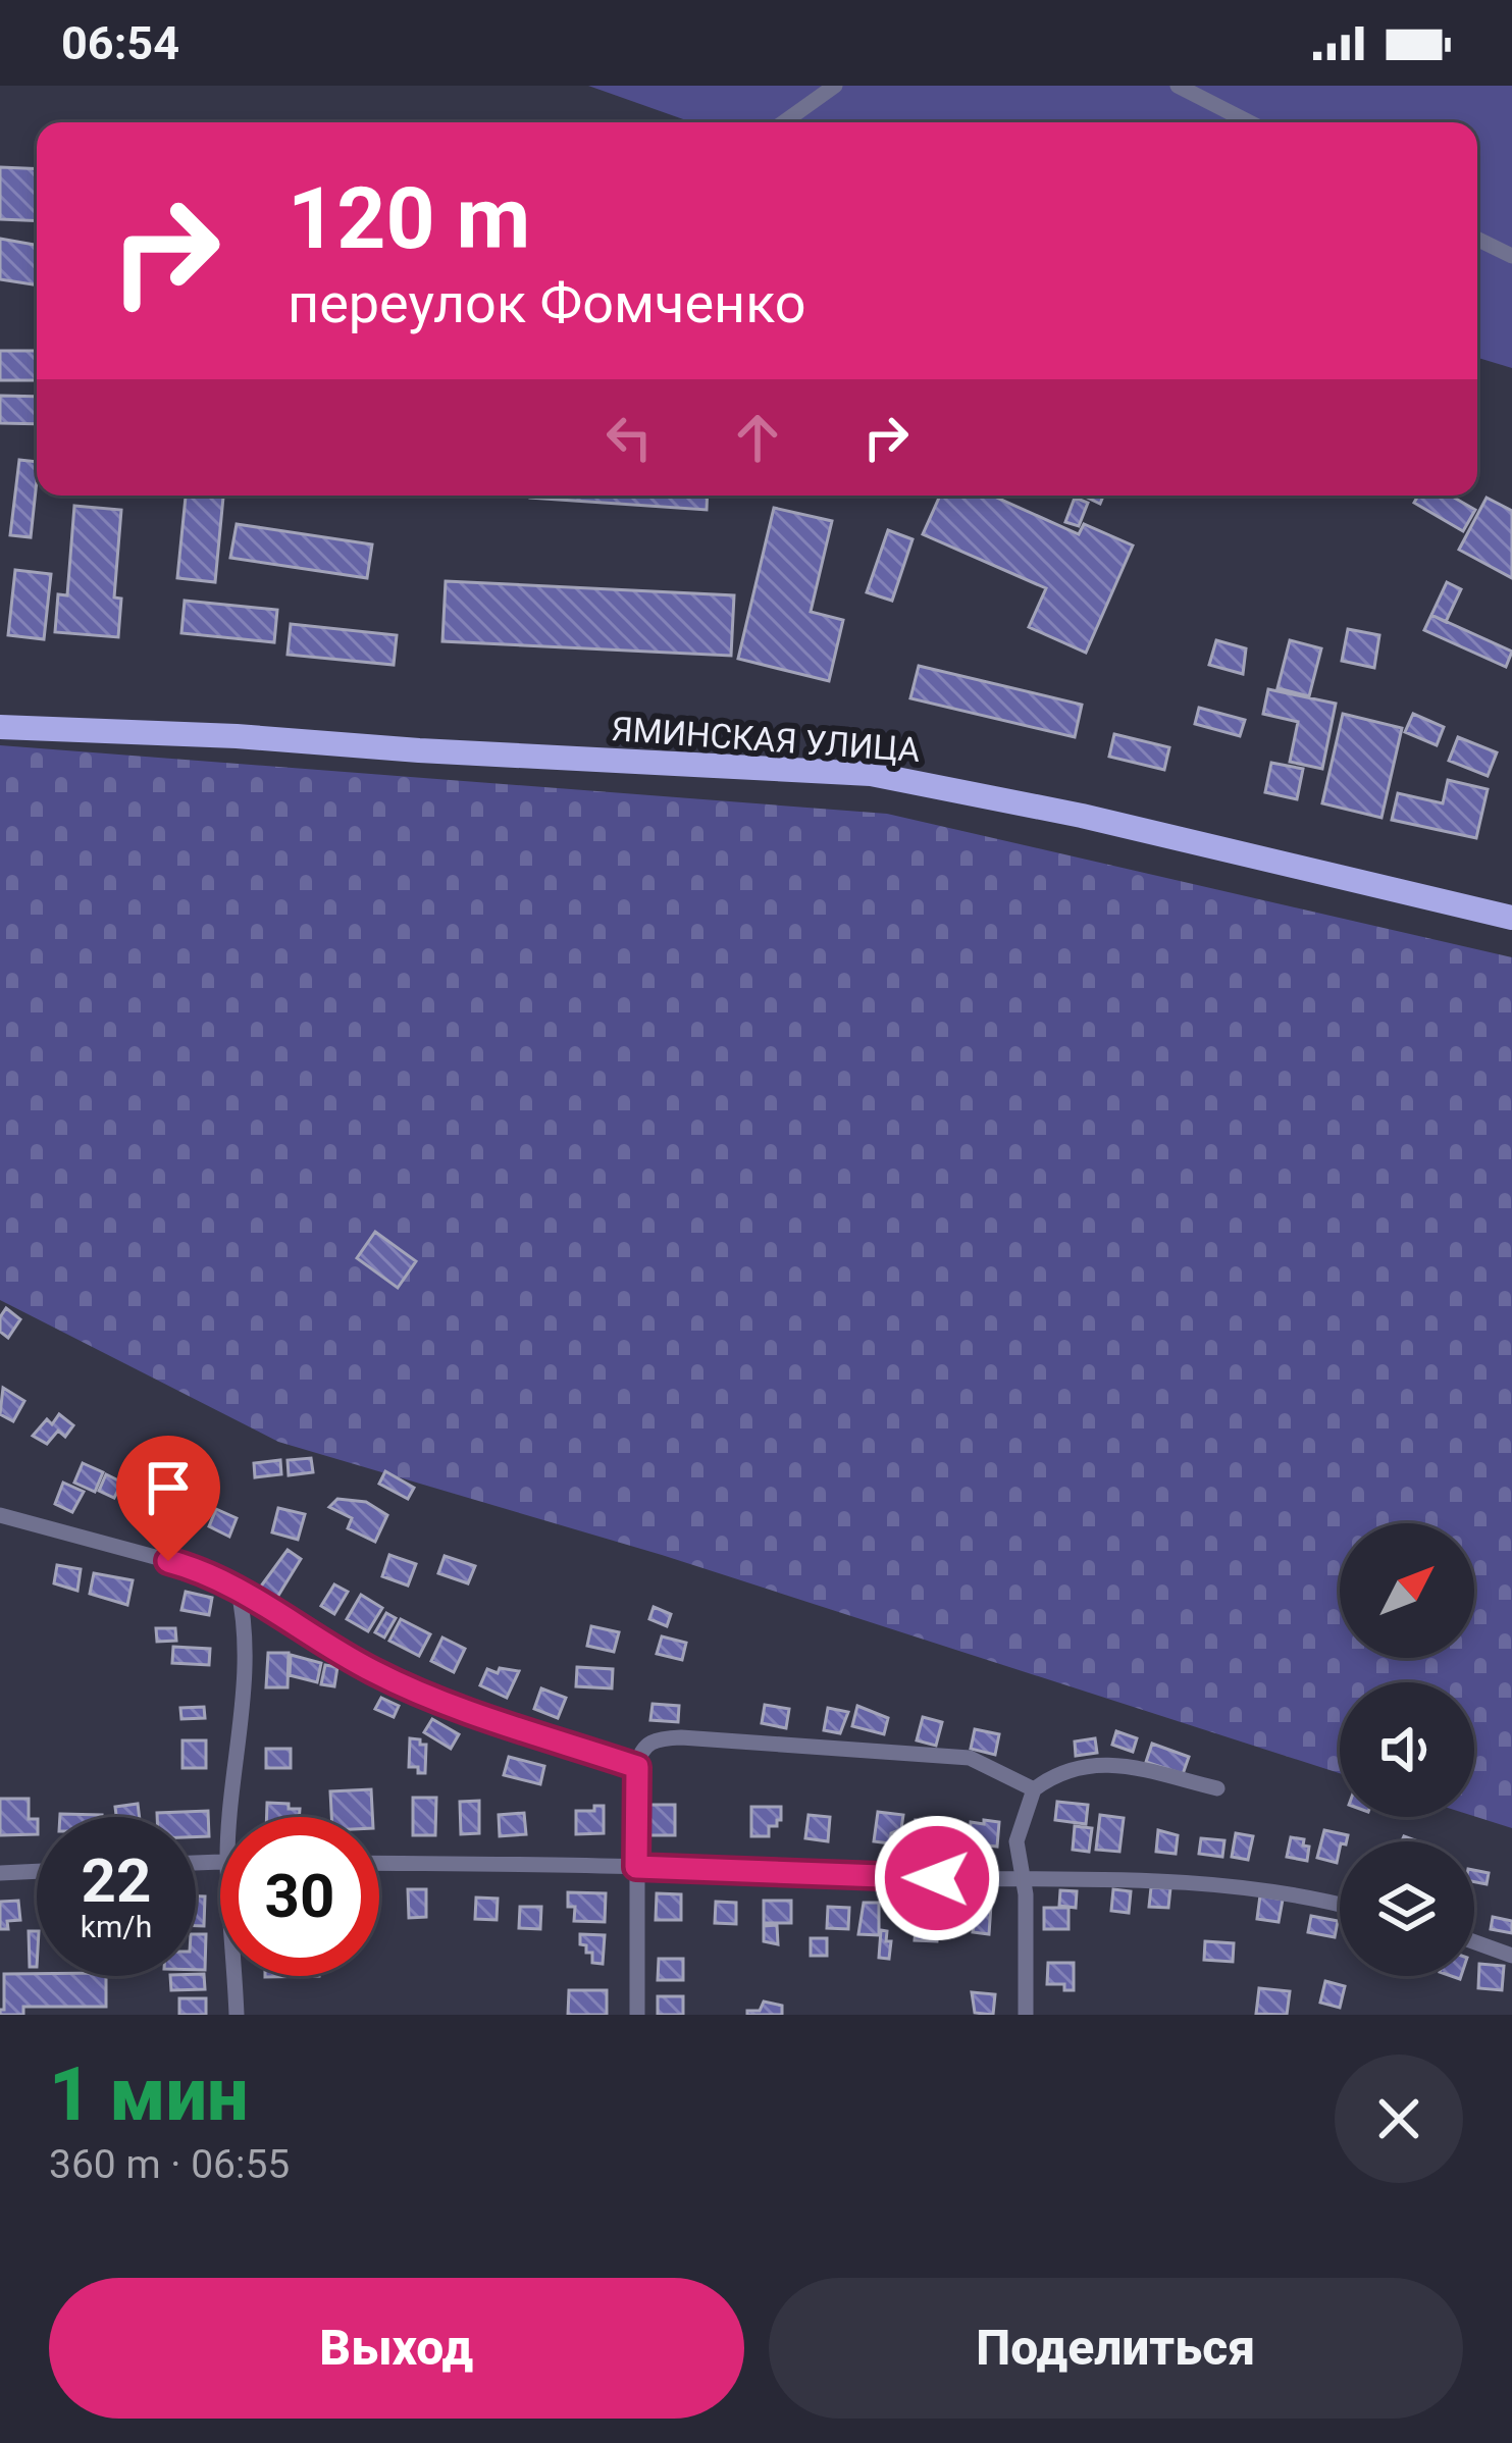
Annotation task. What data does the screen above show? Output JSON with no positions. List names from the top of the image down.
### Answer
{
  "streets": {
    "main road": ["ЯМИНСКАЯ УЛИЦА"]
  },
  "north": "top right",
  "page": {
    "status": "06:54",
    "turn": ["120 m", "переулок Фомченко"],
    "speed": "22 km/h",
    "limit": "30",
    "heading": ["1 мин", "360 m · 06:55"],
    "buttons": ["Выход", "Поделиться"]
  }
}
